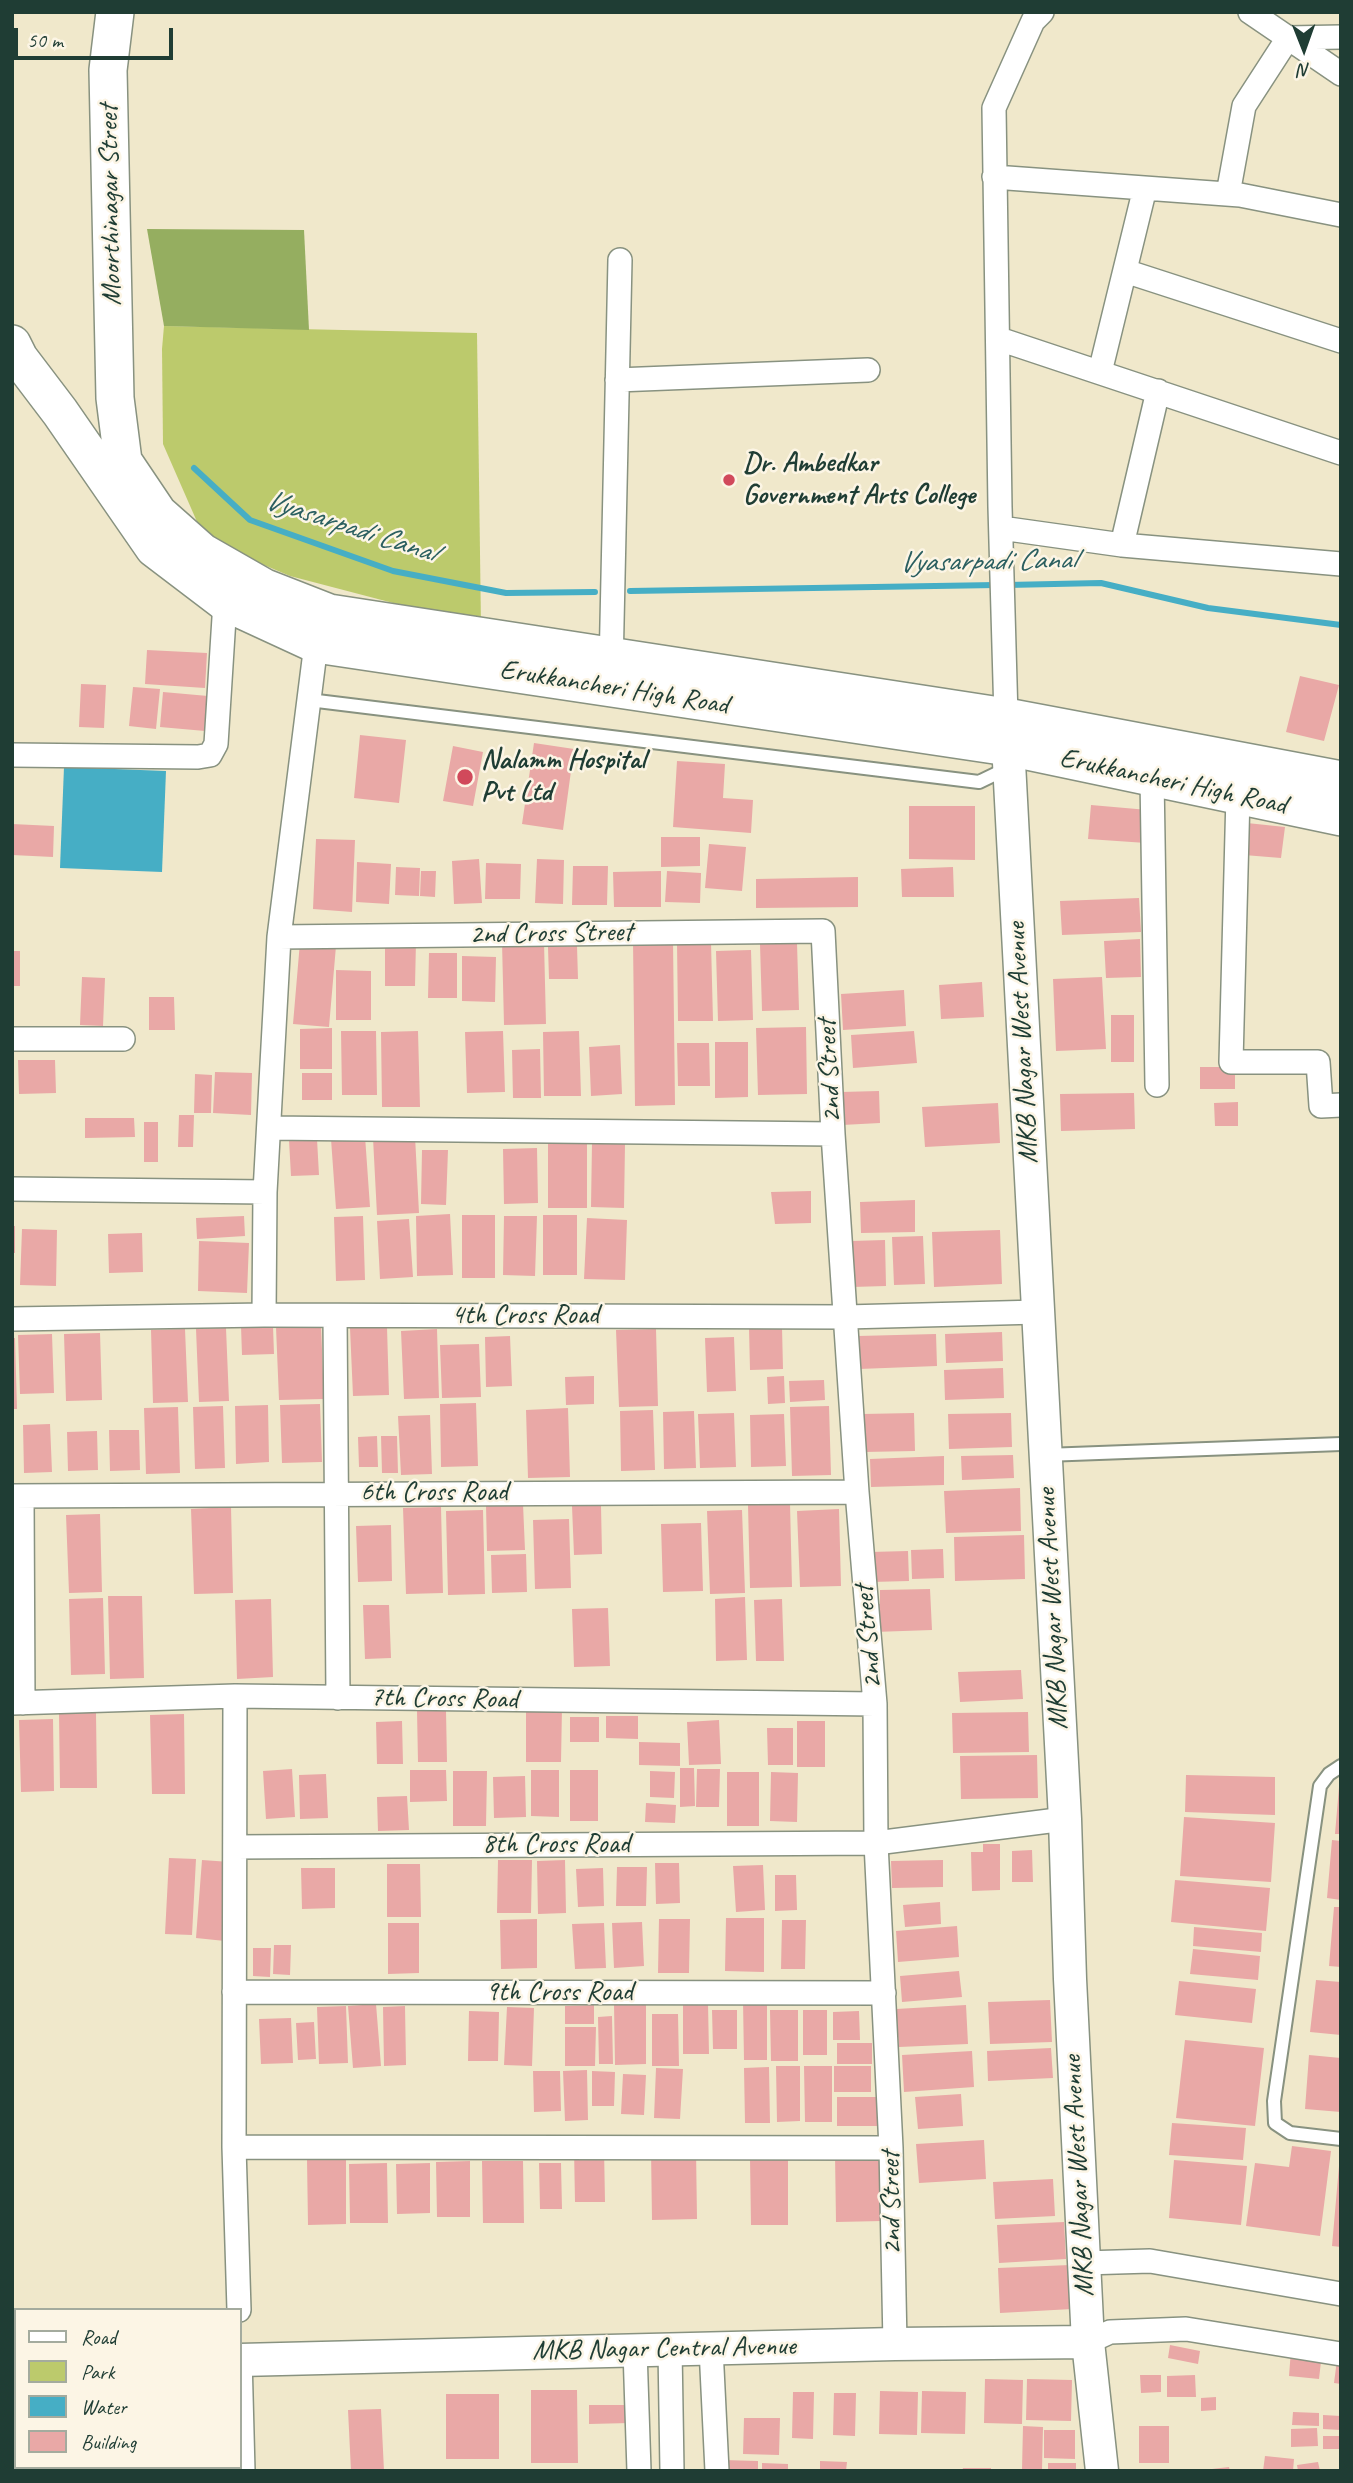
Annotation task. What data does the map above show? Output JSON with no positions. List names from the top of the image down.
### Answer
{
  "streets": {
    "main road": [
      "Moorthinagar Street",
      "Erukkancheri High Road",
      "MKB Nagar West Avenue",
      "MKB Nagar Central Avenue"
    ],
    "street": [
      "2nd Cross Street",
      "2nd Street",
      "4th Cross Road",
      "6th Cross Road",
      "7th Cross Road",
      "8th Cross Road",
      "9th Cross Road"
    ]
  },
  "crossings": [
    ["Moorthinagar Street", "Erukkancheri High Road"],
    ["Erukkancheri High Road", "MKB Nagar West Avenue"],
    ["2nd Cross Street", "2nd Street"],
    ["MKB Nagar West Avenue", "4th Cross Road"],
    ["MKB Nagar West Avenue", "8th Cross Road"],
    ["MKB Nagar West Avenue", "MKB Nagar Central Avenue"],
    ["2nd Street", "4th Cross Road"],
    ["2nd Street", "6th Cross Road"],
    ["2nd Street", "7th Cross Road"],
    ["2nd Street", "8th Cross Road"],
    ["2nd Street", "9th Cross Road"],
    ["2nd Street", "MKB Nagar Central Avenue"]
  ],
  "water": ["Vyasarpadi Canal"],
  "places": ["Dr. Ambedkar Government Arts College", "Nalamm Hospital Pvt Ltd"],
  "legend": [
    "Road",
    "Park",
    "Water",
    "Building"
  ],
  "scale_bar": "50 m",
  "north": "bottom"
}
